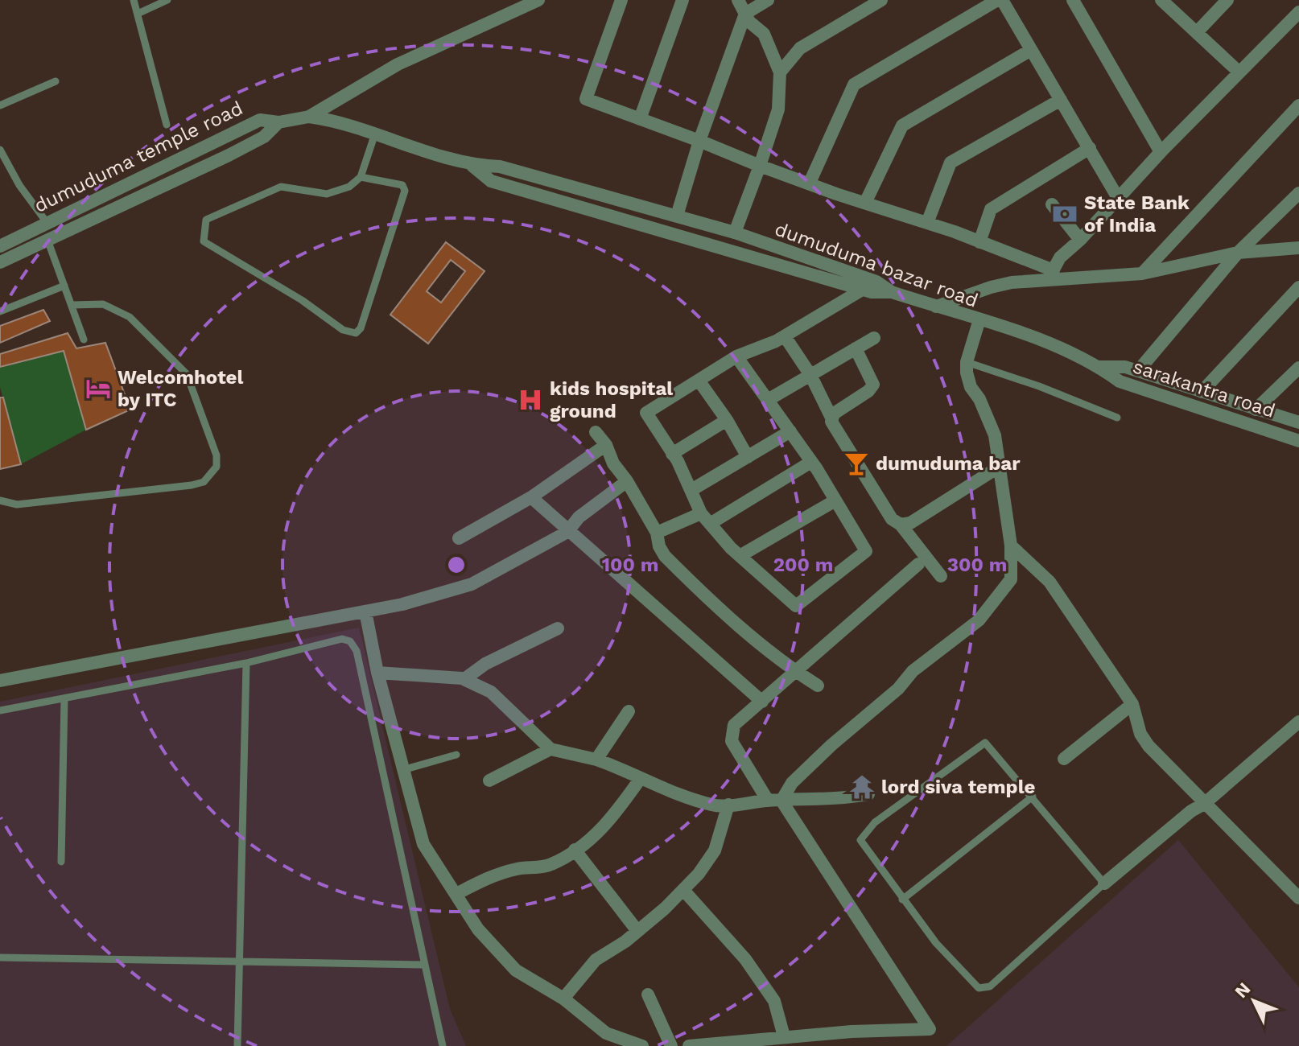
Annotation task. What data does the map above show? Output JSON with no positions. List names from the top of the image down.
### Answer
{
  "streets": {
    "street": ["dumuduma temple road", "dumuduma bazar road", "sarakantra road"]
  },
  "crossings": [
    ["dumuduma temple road", "dumuduma bazar road"],
    ["dumuduma bazar road", "sarakantra road"]
  ],
  "places": {
    "bank": ["State Bank of India"],
    "hotel": ["Welcomhotel by ITC"],
    "hospital": ["kids hospital ground"],
    "bar": ["dumuduma bar"],
    "temple": ["lord siva temple"]
  },
  "north": "top left",
  "rings": ["100 m", "200 m", "300 m"]
}
